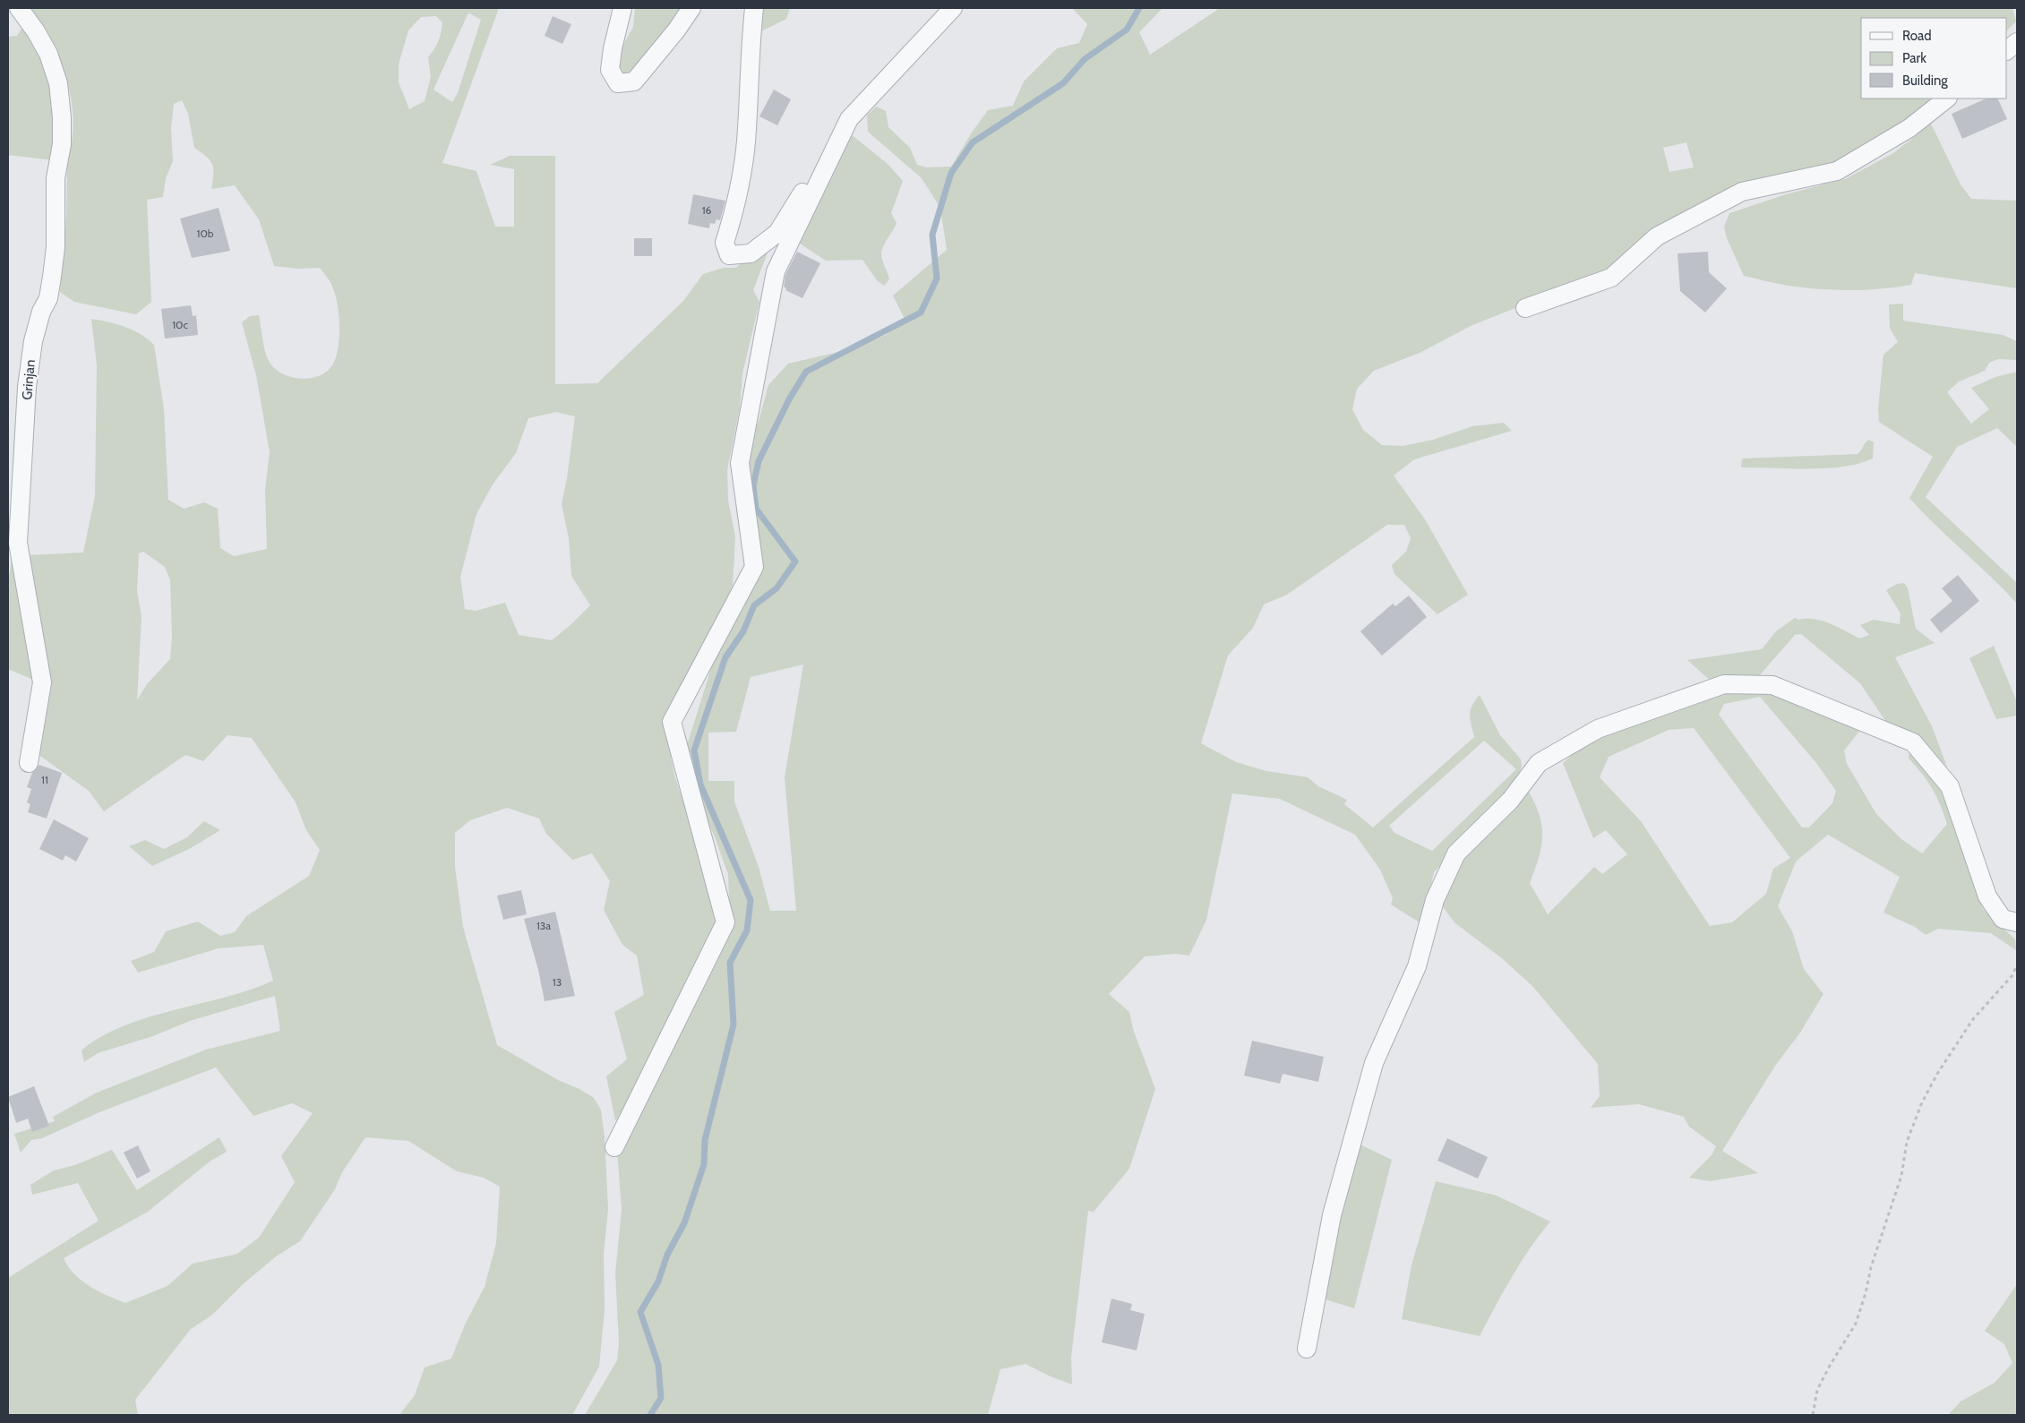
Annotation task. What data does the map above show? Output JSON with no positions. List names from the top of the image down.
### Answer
{
  "streets": {
    "street": ["Grinjan"]
  },
  "house_numbers": [
    "16",
    "10b",
    "10c",
    "11",
    "13a",
    "13"
  ],
  "legend": ["Road", "Park", "Building"]
}
